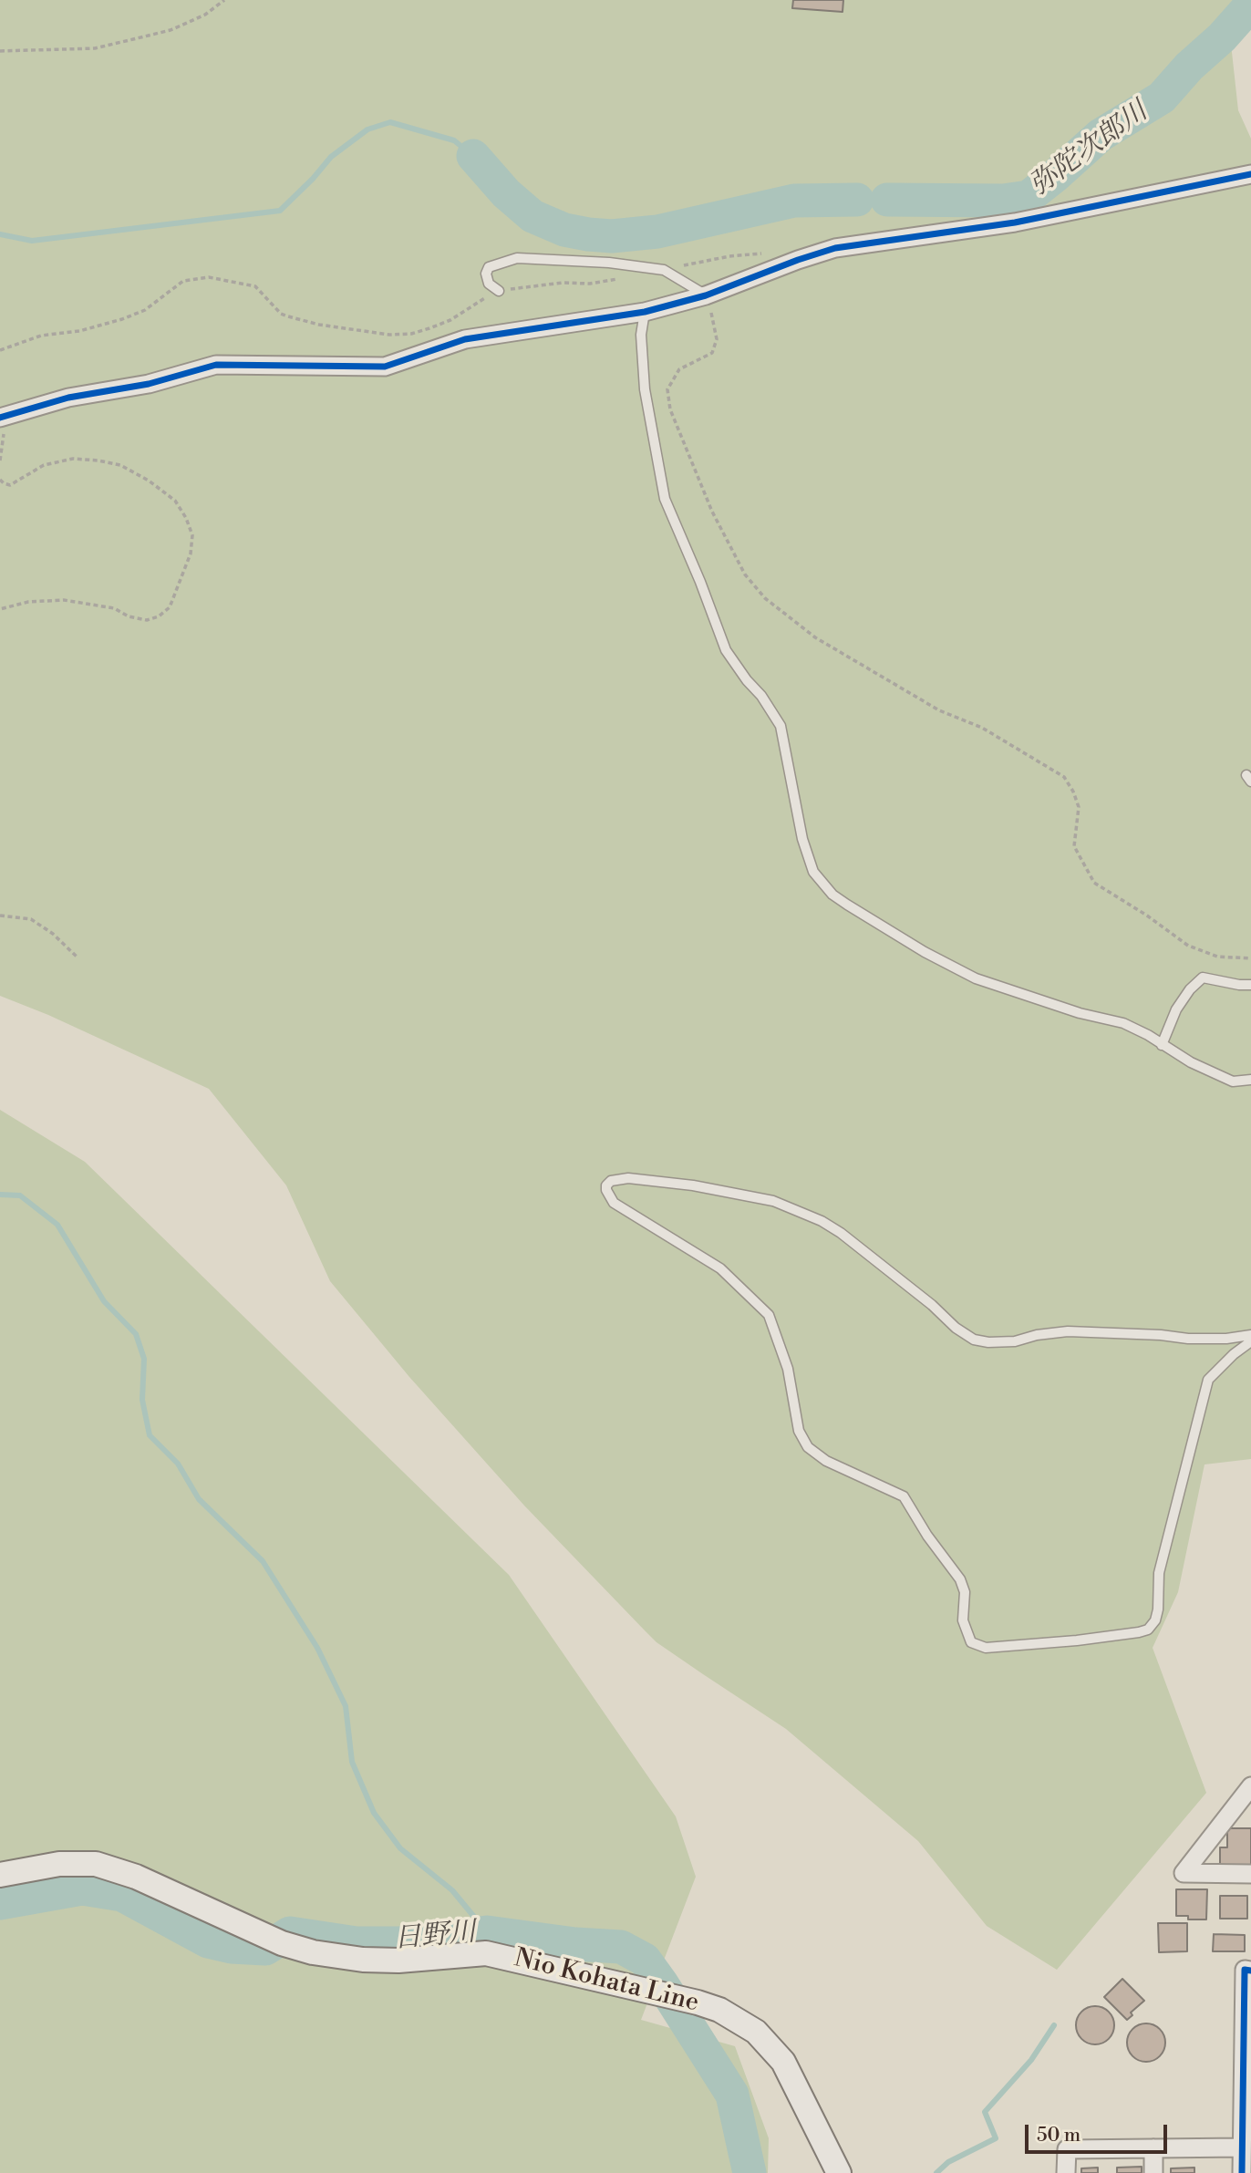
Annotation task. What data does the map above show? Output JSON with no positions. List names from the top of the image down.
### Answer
{
  "streets": {
    "main road": ["Nio Kohata Line"]
  },
  "water": ["弥陀次郎川", "日野川"],
  "scale_bar": "50 m"
}
